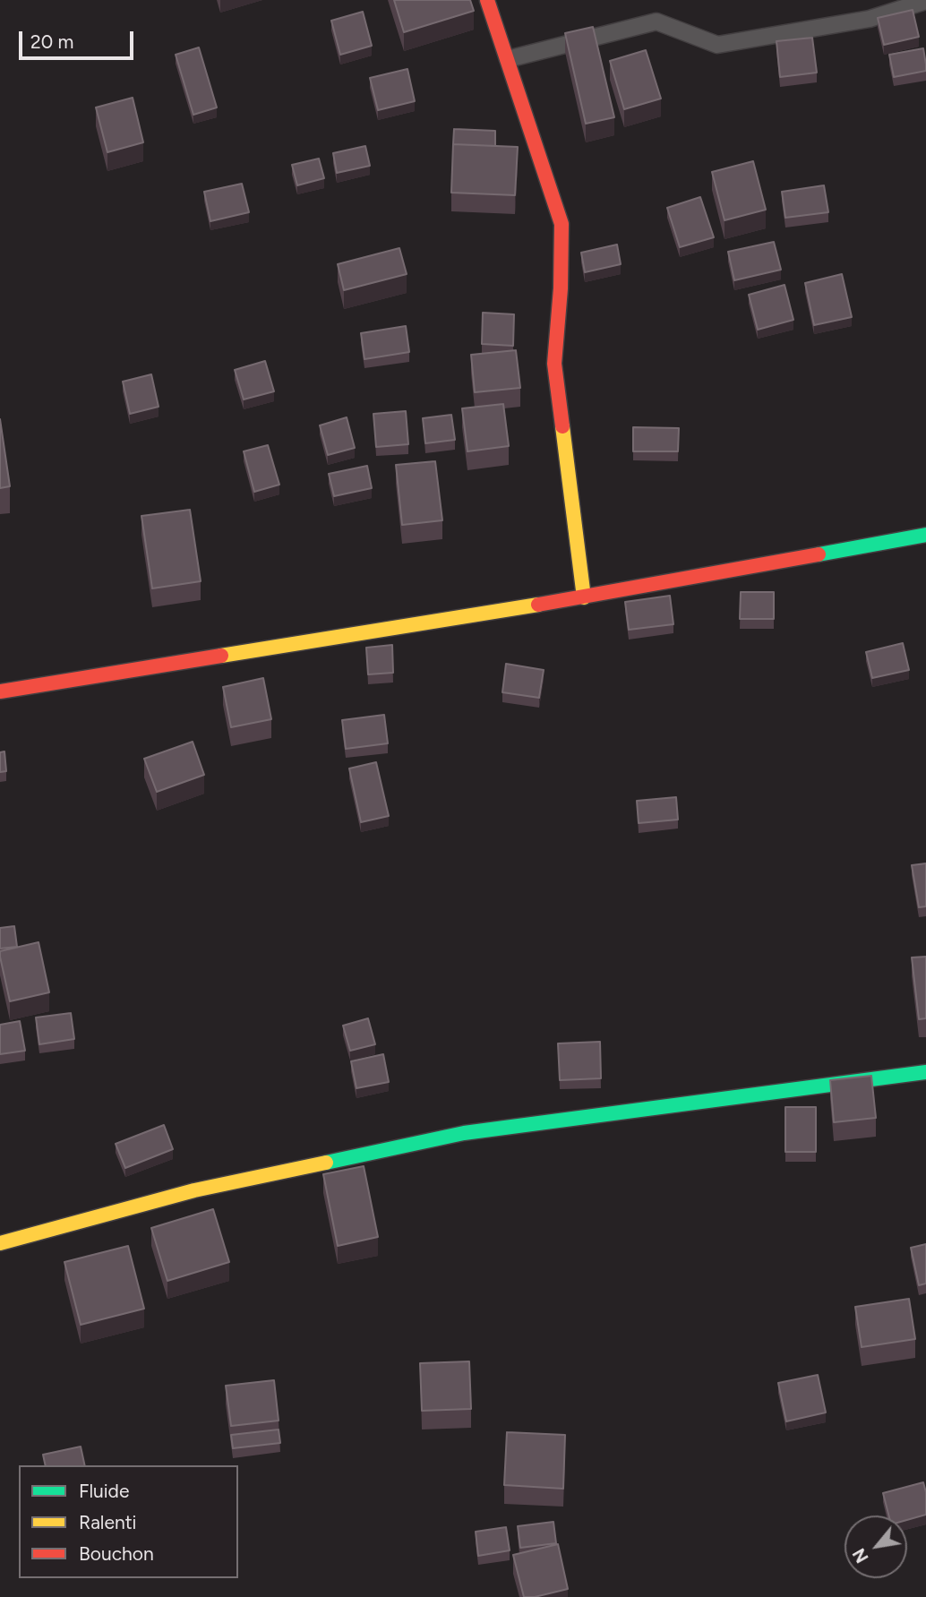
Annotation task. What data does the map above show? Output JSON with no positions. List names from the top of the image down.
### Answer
{
  "legend": ["Fluide", "Ralenti", "Bouchon"],
  "scale_bar": "20 m",
  "north": "bottom left"
}
